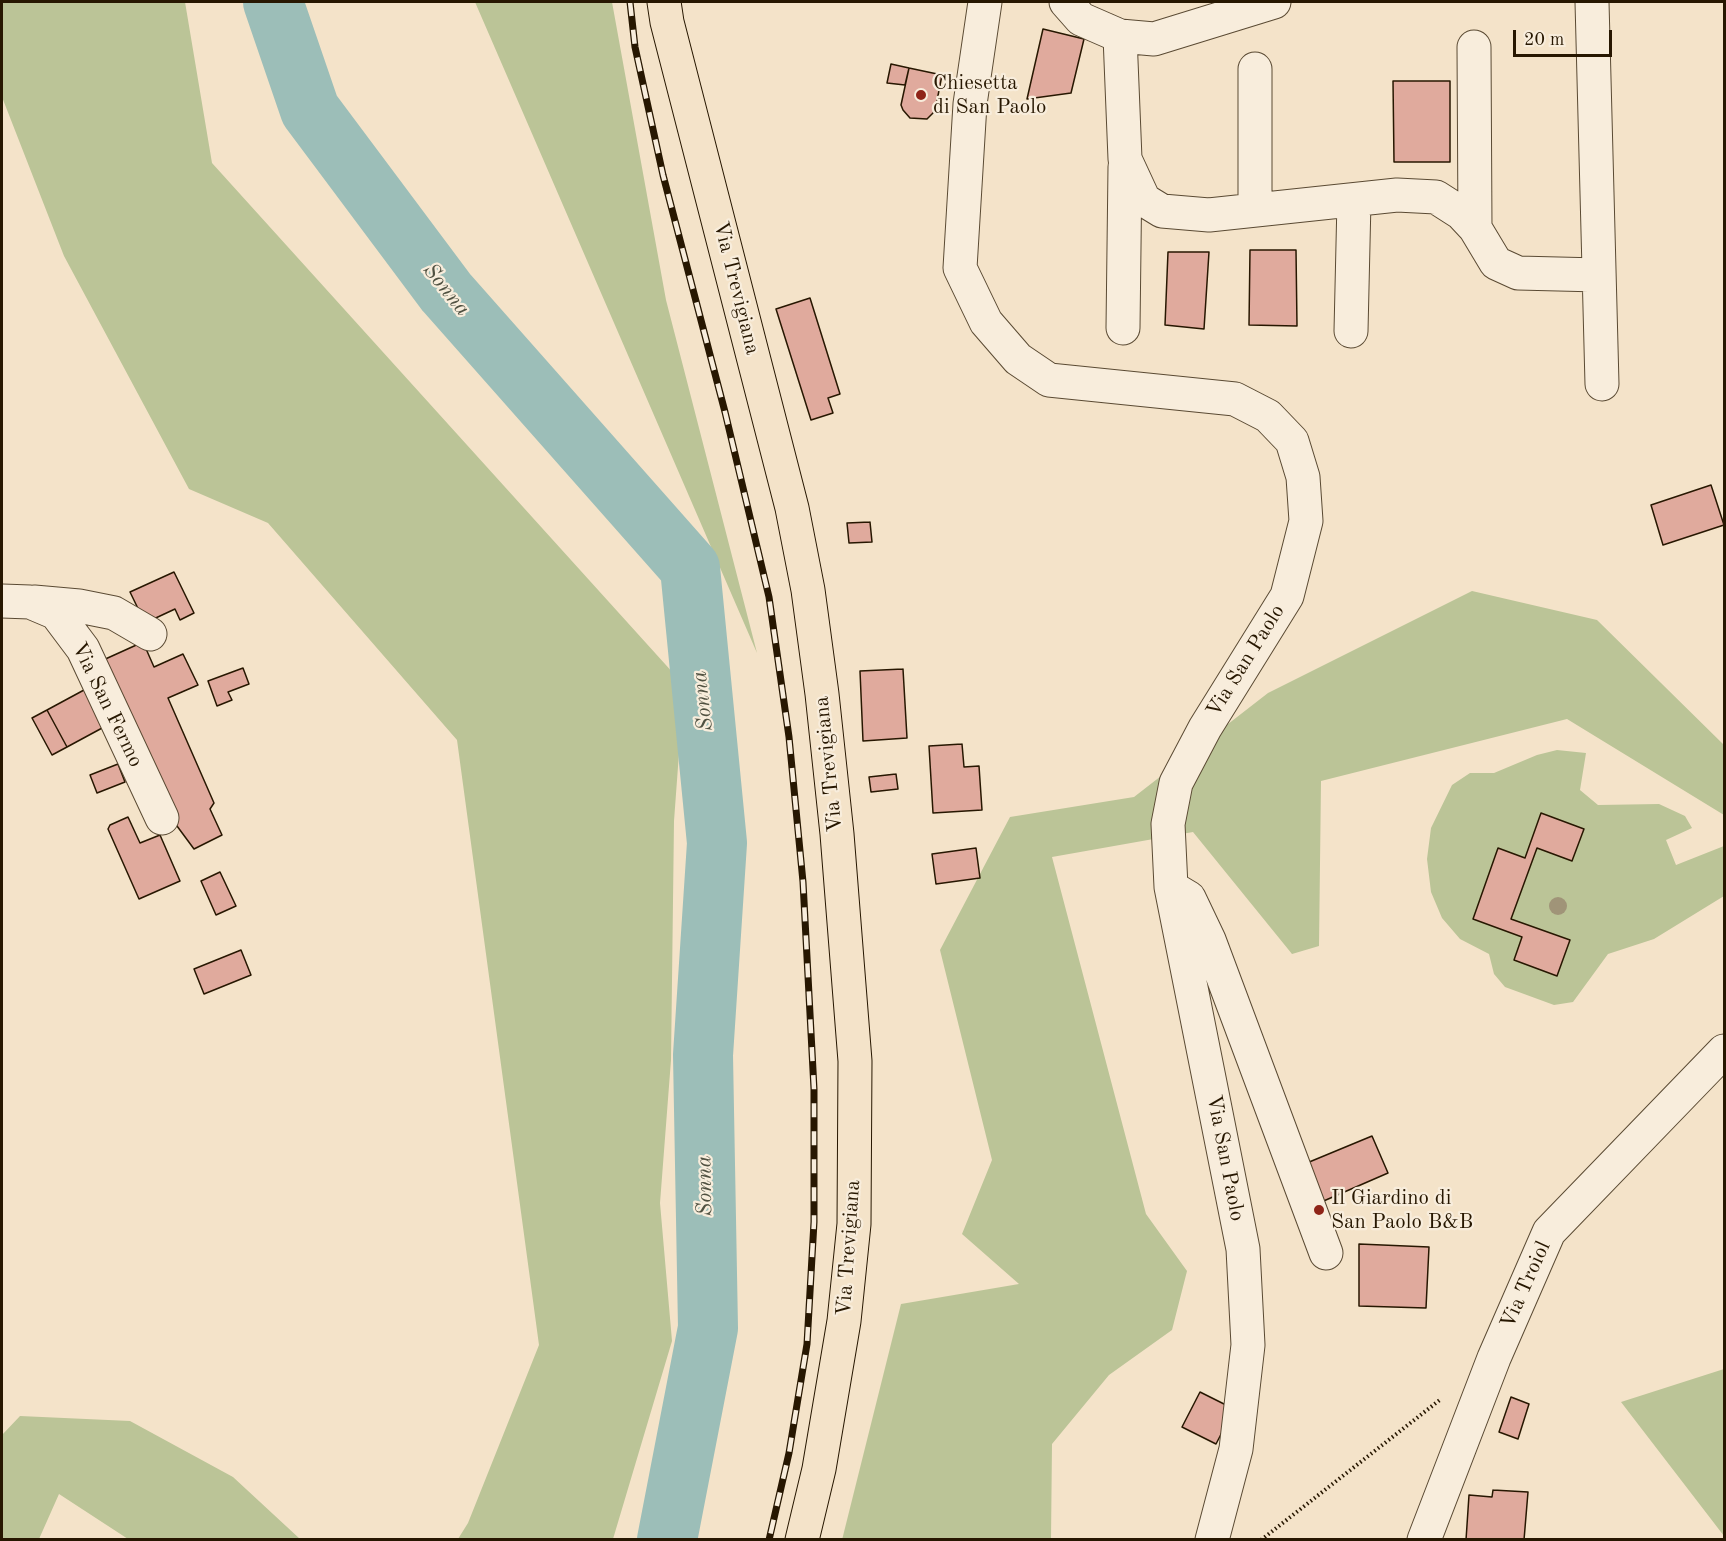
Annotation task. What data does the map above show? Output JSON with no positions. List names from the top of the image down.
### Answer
{
  "streets": {
    "main road": ["Via Trevigiana"],
    "street": ["Via San Paolo", "Via San Fermo", "Via Troiol"]
  },
  "water": ["Sonna"],
  "places": ["Chiesetta di San Paolo", "Il Giardino di San Paolo B&B"],
  "scale_bar": "20 m"
}
